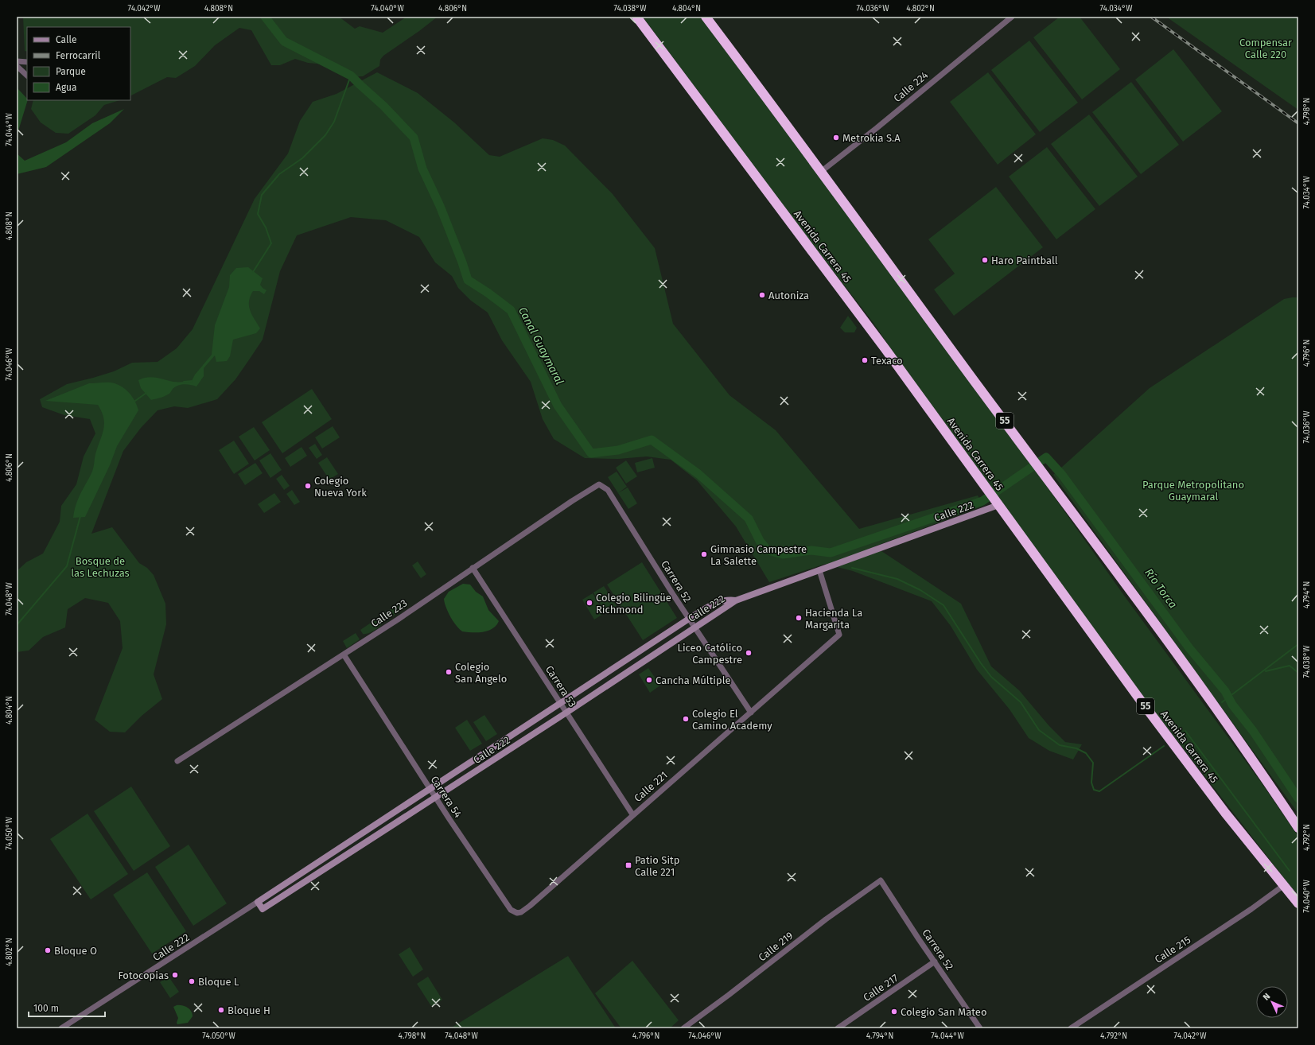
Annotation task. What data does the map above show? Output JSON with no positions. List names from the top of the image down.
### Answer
{
  "streets": {
    "highway": ["Avenida Carrera 45", "55"],
    "street": [
      "Calle 224",
      "Calle 222",
      "Carrera 52",
      "Calle 223",
      "Carrera 53",
      "Calle 221",
      "Carrera 54",
      "Calle 219",
      "Calle 215",
      "Calle 217"
    ]
  },
  "crossings": [
    ["Calle 224", "55"],
    ["Avenida Carrera 45", "Calle 222"],
    ["Avenida Carrera 45", "Calle 215"],
    ["Calle 222", "Carrera 52"],
    ["Calle 222", "Carrera 53"],
    ["Calle 222", "Calle 221"],
    ["Calle 222", "Carrera 54"],
    ["Carrera 52", "Calle 223"],
    ["Carrera 52", "Calle 221"],
    ["Carrera 52", "Calle 219"],
    ["Carrera 52", "Calle 217"],
    ["Calle 223", "Carrera 53"],
    ["Calle 223", "Carrera 54"],
    ["Carrera 53", "Calle 221"],
    ["Calle 221", "Carrera 54"]
  ],
  "water": ["Canal Guaymaral", "Río Torca"],
  "parks": ["Compensar Calle 220", "Parque Metropolitano Guaymaral", "Bosque de las Lechuzas"],
  "places": {
    "other": [
      "Metrokia S.A",
      "Haro Paintball",
      "Autoniza",
      "Texaco",
      "Colegio Nueva York",
      "Gimnasio Campestre La Salette",
      "Colegio Bilingüe Richmond",
      "Hacienda La Margarita",
      "Liceo Católico Campestre",
      "Colegio San Angelo",
      "Cancha Múltiple",
      "Colegio El Camino Academy",
      "Bloque O",
      "Fotocopias",
      "Bloque L",
      "Bloque H",
      "Colegio San Mateo"
    ],
    "transit": ["Patio Sitp Calle 221"]
  },
  "legend": [
    "Calle",
    "Ferrocarril",
    "Parque",
    "Agua"
  ],
  "scale_bar": "100 m",
  "north": "top left",
  "coordinates": [
    "74.042°W",
    "4.808°N",
    "74.040°W",
    "4.806°N",
    "74.038°W",
    "4.804°N",
    "74.036°W",
    "4.802°N",
    "74.034°W",
    "4.798°N",
    "74.044°W",
    "4.796°N",
    "74.046°W",
    "4.794°N",
    "74.048°W",
    "74.050°W",
    "4.792°N"
  ]
}
